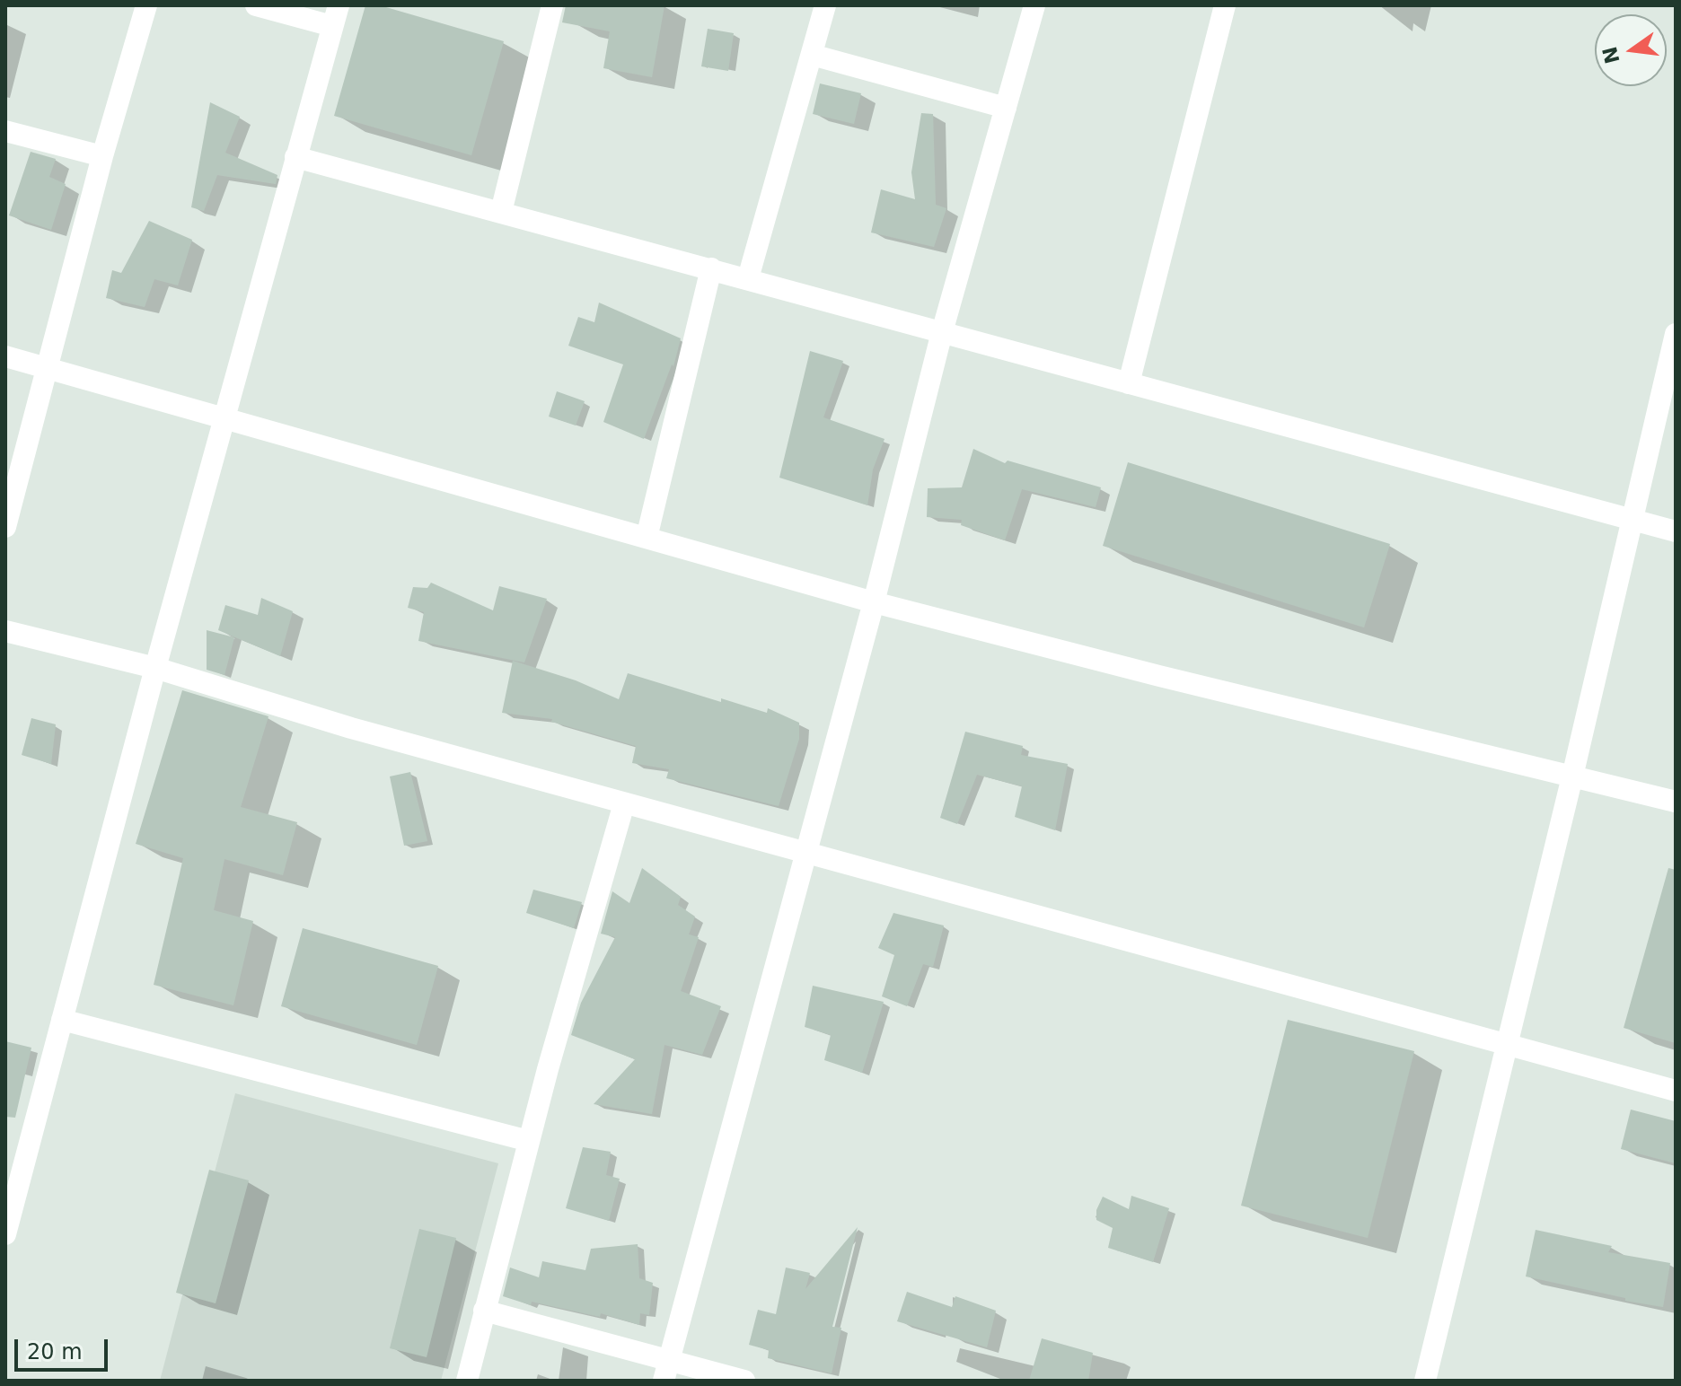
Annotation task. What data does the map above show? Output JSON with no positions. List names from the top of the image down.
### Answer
{
  "scale_bar": "20 m",
  "north": "left"
}
